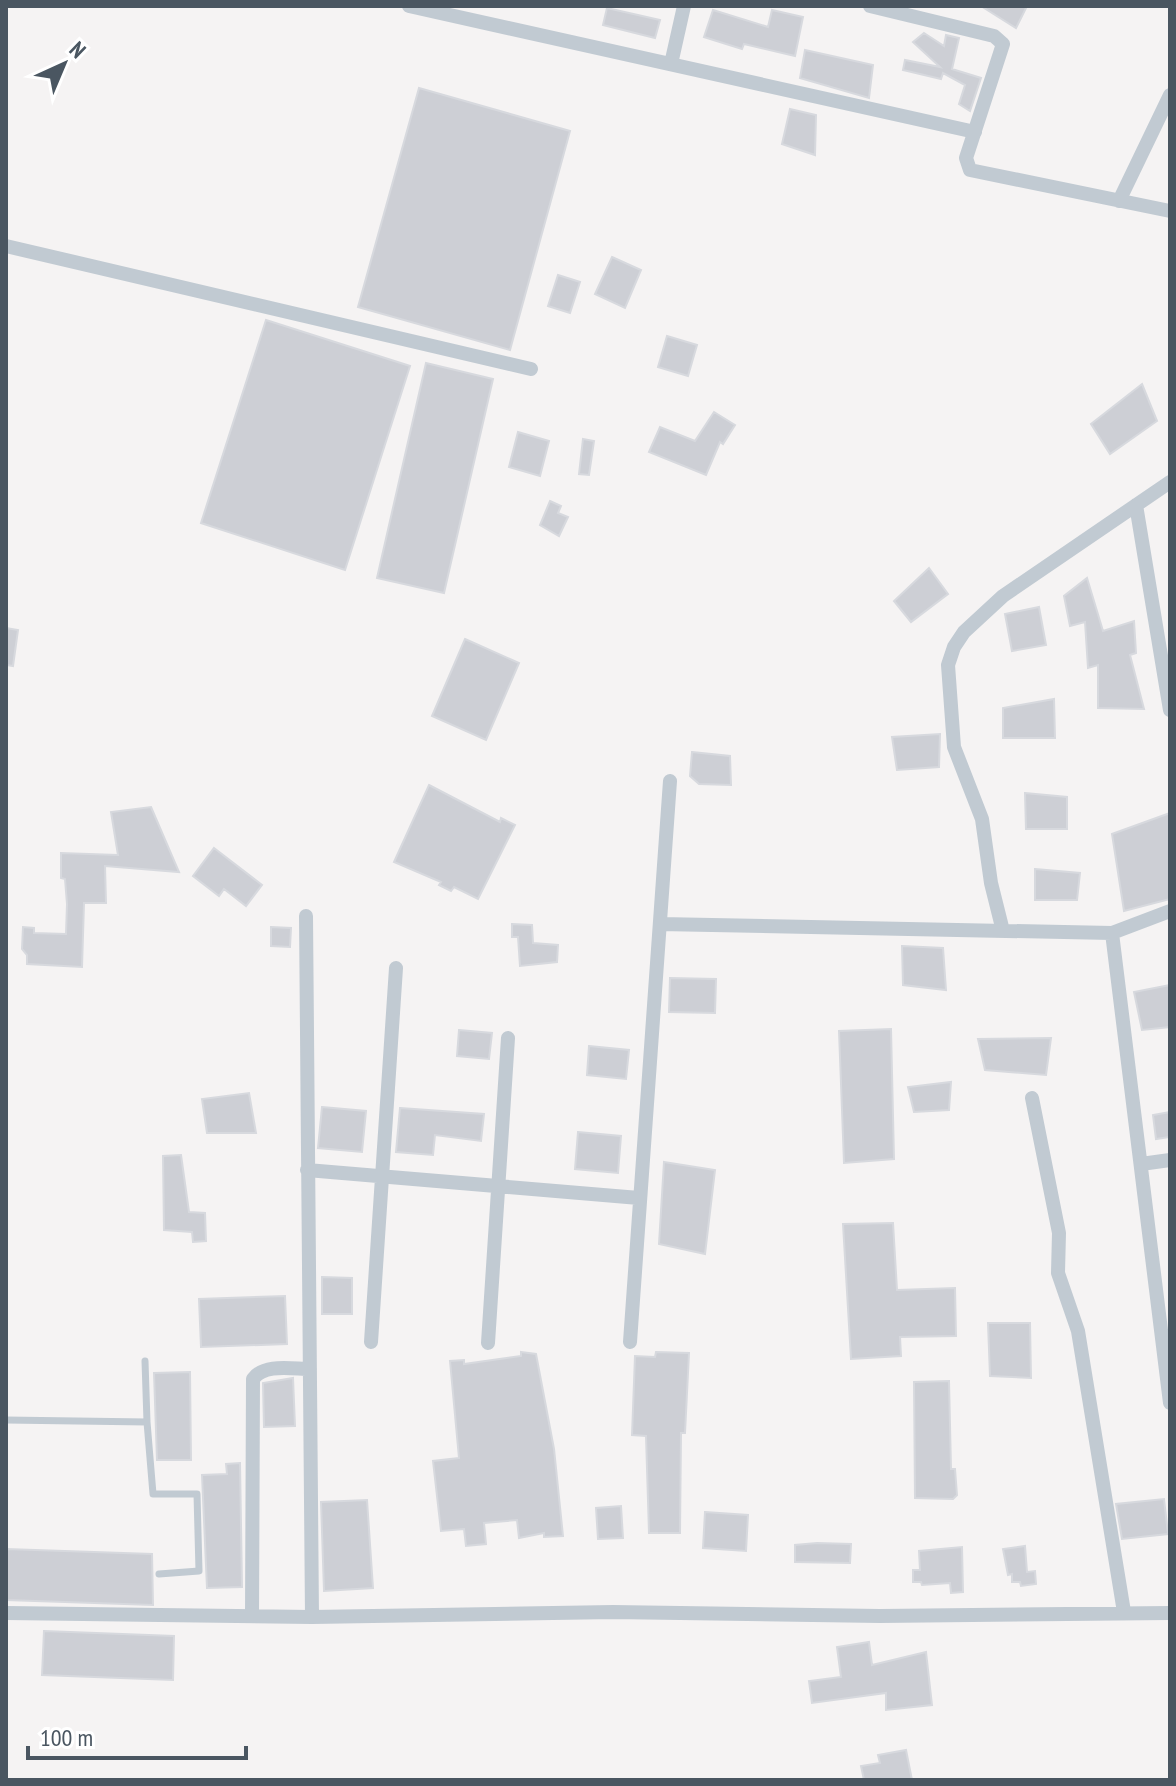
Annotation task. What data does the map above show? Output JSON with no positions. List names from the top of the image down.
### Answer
{
  "scale_bar": "100 m",
  "north": "top right"
}
